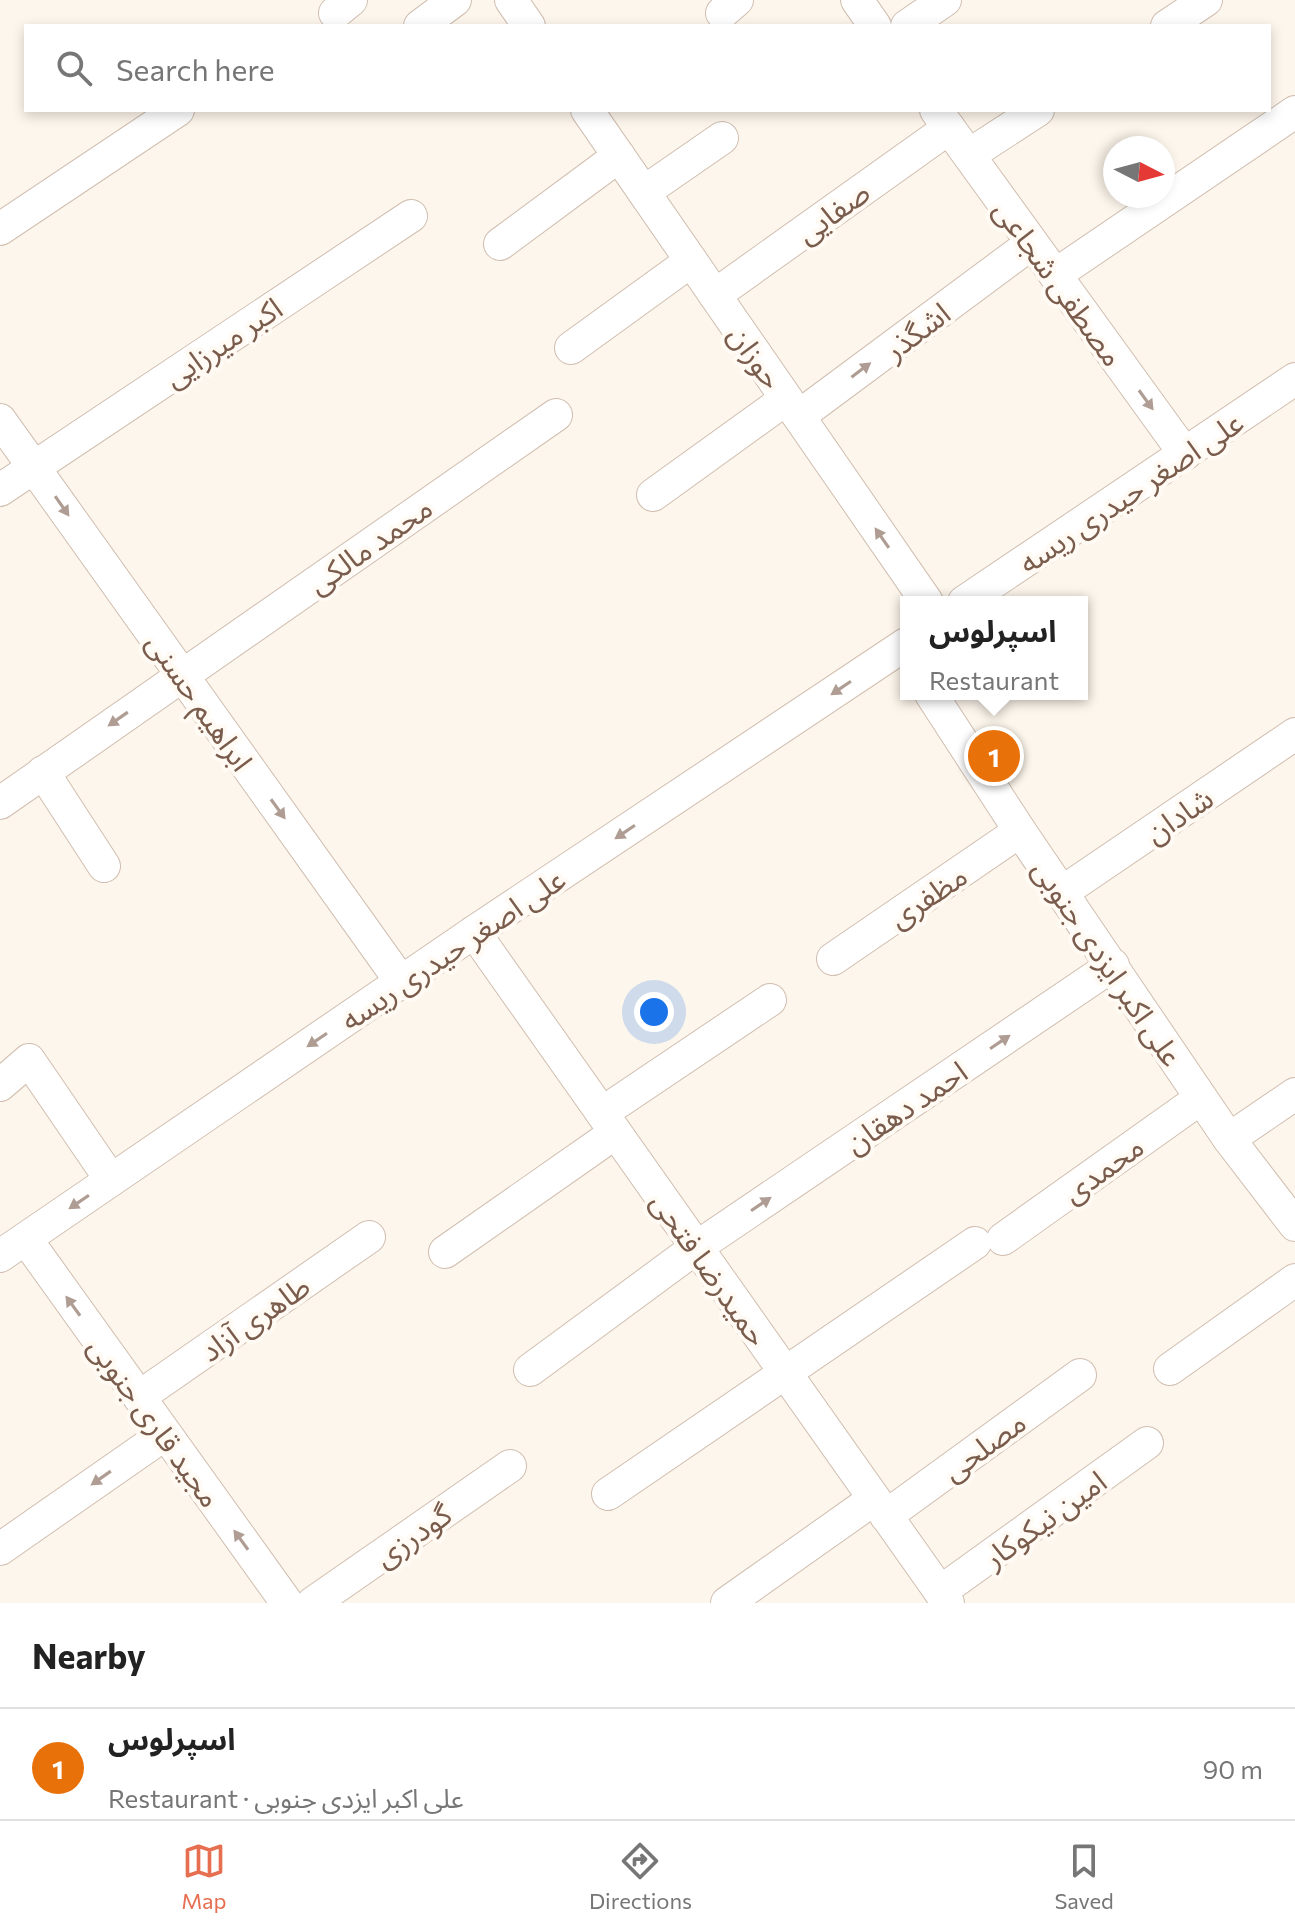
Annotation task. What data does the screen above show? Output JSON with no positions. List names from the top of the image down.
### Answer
{
  "streets": {
    "street": [
      "صفایی",
      "مصطفی شجاعی",
      "اشگذر",
      "اکبر میرزایی",
      "حوزان",
      "علی اصغر حیدری ریسه",
      "محمد مالکی",
      "ابراهیم حسنی",
      "شادان",
      "مظفری",
      "علی اکبر ایزدی جنوبی",
      "احمد دهقان",
      "محمدی",
      "حمیدرضا فتحی",
      "طاهری آزاد",
      "مجید قاری جنوبی",
      "مصلحی",
      "امین نیکوکار",
      "گودرزی"
    ]
  },
  "crossings": [
    ["صفایی", "مصطفی شجاعی"],
    ["صفایی", "حوزان"],
    ["مصطفی شجاعی", "اشگذر"],
    ["مصطفی شجاعی", "علی اصغر حیدری ریسه"],
    ["اشگذر", "حوزان"],
    ["اکبر میرزایی", "ابراهیم حسنی"],
    ["علی اصغر حیدری ریسه", "ابراهیم حسنی"],
    ["علی اصغر حیدری ریسه", "حمیدرضا فتحی"],
    ["علی اصغر حیدری ریسه", "مجید قاری جنوبی"],
    ["محمد مالکی", "ابراهیم حسنی"],
    ["شادان", "علی اکبر ایزدی جنوبی"],
    ["مظفری", "علی اکبر ایزدی جنوبی"],
    ["علی اکبر ایزدی جنوبی", "احمد دهقان"],
    ["علی اکبر ایزدی جنوبی", "محمدی"],
    ["احمد دهقان", "حمیدرضا فتحی"],
    ["محمدی", "حمیدرضا فتحی"],
    ["حمیدرضا فتحی", "مصلحی"],
    ["حمیدرضا فتحی", "امین نیکوکار"],
    ["طاهری آزاد", "مجید قاری جنوبی"],
    ["مجید قاری جنوبی", "گودرزی"]
  ],
  "one_way": [
    "مصطفی شجاعی",
    "حوزان",
    "ابراهیم حسنی",
    "مجید قاری جنوبی"
  ],
  "north": "right",
  "page": {
    "search": "Search here",
    "popup": ["اسپرلوس", "Restaurant"],
    "pins": "1",
    "heading": "Nearby",
    "list": [
      {
        "mark": "1",
        "name": "اسپرلوس",
        "note": "Restaurant · علی اکبر ایزدی جنوبی",
        "value": "90 m"
      }
    ],
    "nav": ["Map", "Directions", "Saved"]
  }
}
